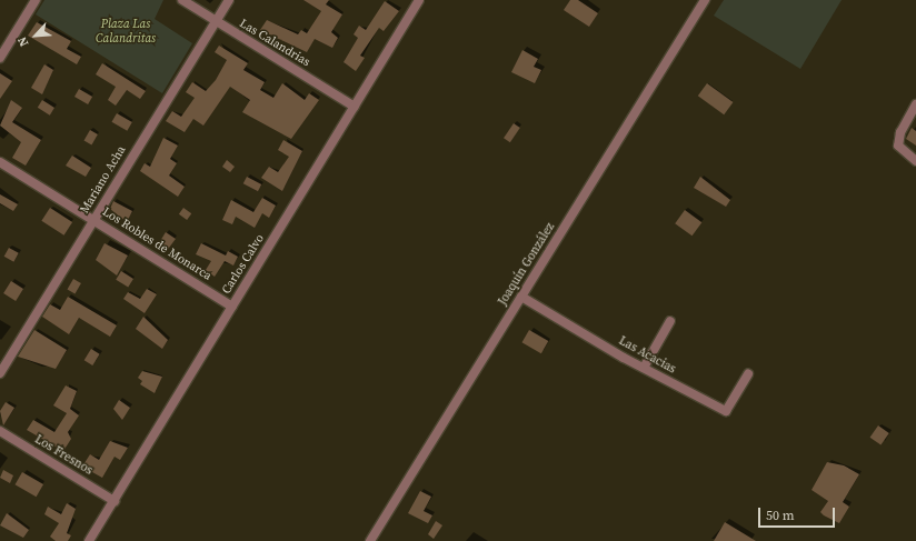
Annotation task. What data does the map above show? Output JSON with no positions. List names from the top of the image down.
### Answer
{
  "streets": {
    "street": [
      "Las Calandrias",
      "Mariano Acha",
      "Los Robles de Monarca",
      "Carlos Calvo",
      "Joaquín González",
      "Las Acacias",
      "Los Fresnos"
    ]
  },
  "crossings": [
    ["Las Calandrias", "Mariano Acha"],
    ["Las Calandrias", "Carlos Calvo"],
    ["Mariano Acha", "Los Robles de Monarca"],
    ["Los Robles de Monarca", "Carlos Calvo"],
    ["Carlos Calvo", "Los Fresnos"],
    ["Joaquín González", "Las Acacias"]
  ],
  "parks": ["Plaza Las Calandritas"],
  "scale_bar": "50 m",
  "north": "bottom left"
}
